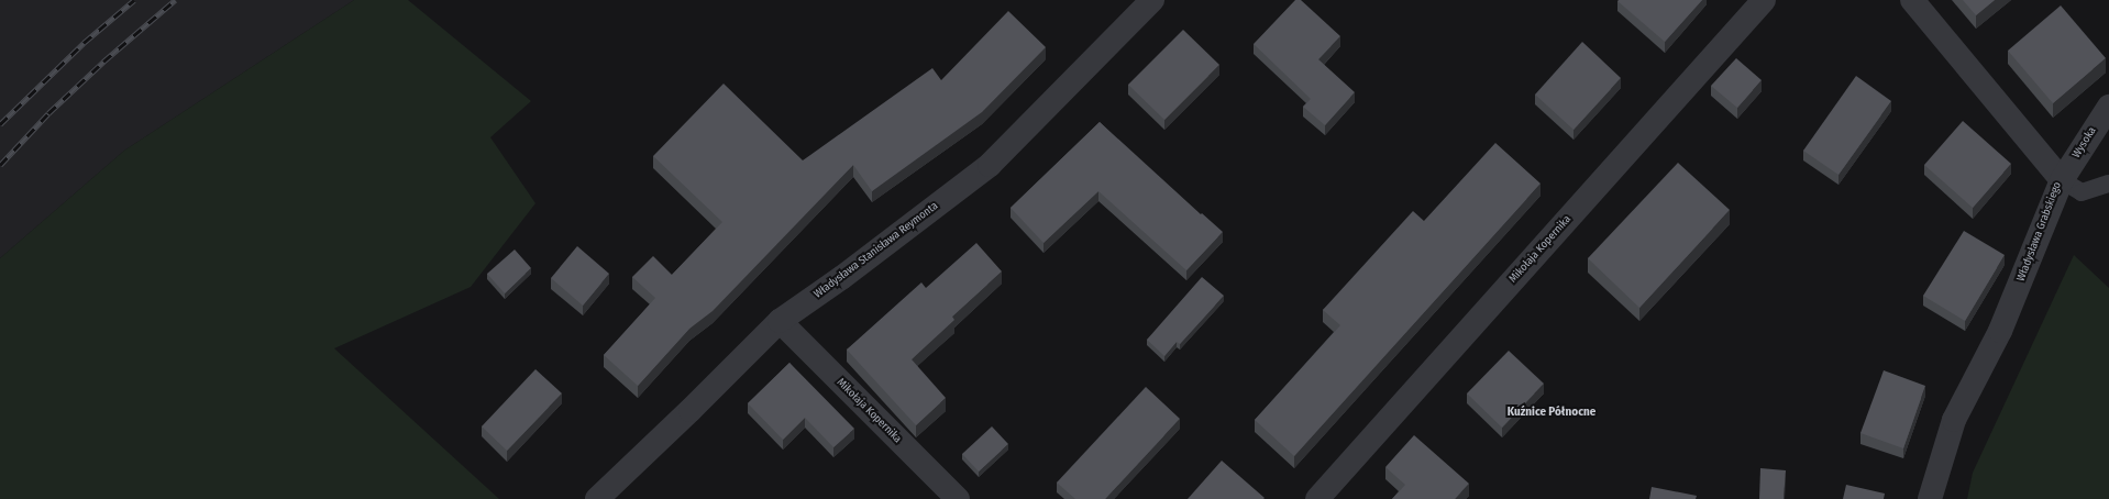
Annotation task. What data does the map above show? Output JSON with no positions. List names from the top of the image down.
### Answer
{
  "streets": {
    "street": [
      "Wysoka",
      "Władysława Grabskiego",
      "Mikołaja Kopernika",
      "Władysława Stanisława Reymonta"
    ]
  },
  "crossings": [
    ["Wysoka", "Władysława Grabskiego"],
    ["Mikołaja Kopernika", "Władysława Stanisława Reymonta"]
  ],
  "districts": ["Kuźnice Północne"]
}
